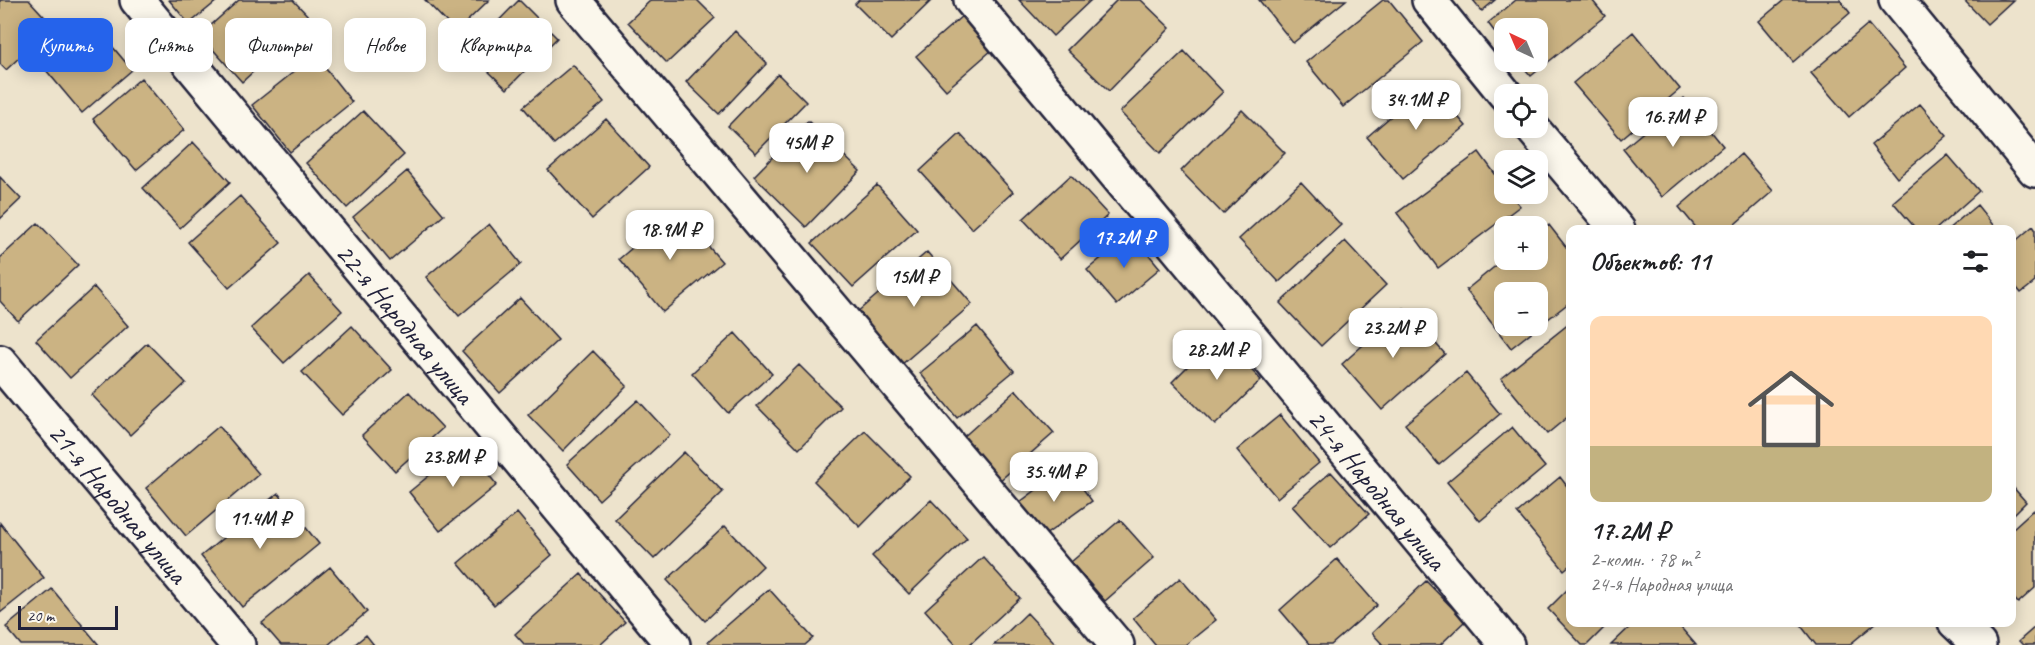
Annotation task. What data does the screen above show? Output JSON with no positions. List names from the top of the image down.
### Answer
{
  "streets": {
    "street": ["22-я Народная улица", "24-я Народная улица", "21-я Народная улица"]
  },
  "scale_bar": "20 m",
  "north": "top left",
  "page": {
    "map_buttons": ["+", "−"],
    "chip": [
      "Купить",
      "Снять",
      "Фильтры",
      "Новое",
      "Квартира"
    ],
    "price": [
      "34.1M ₽",
      "16.7M ₽",
      "45M ₽",
      "18.9M ₽",
      "17.2M ₽",
      "15M ₽",
      "23.2M ₽",
      "28.2M ₽",
      "23.8M ₽",
      "35.4M ₽",
      "11.4M ₽"
    ],
    "heading": "Объектов: 11",
    "list": [
      {
        "name": "17.2M ₽",
        "note": "2-комн. · 78 m² · 24-я Народная улица"
      }
    ],
    "scale": "20 m"
  }
}
